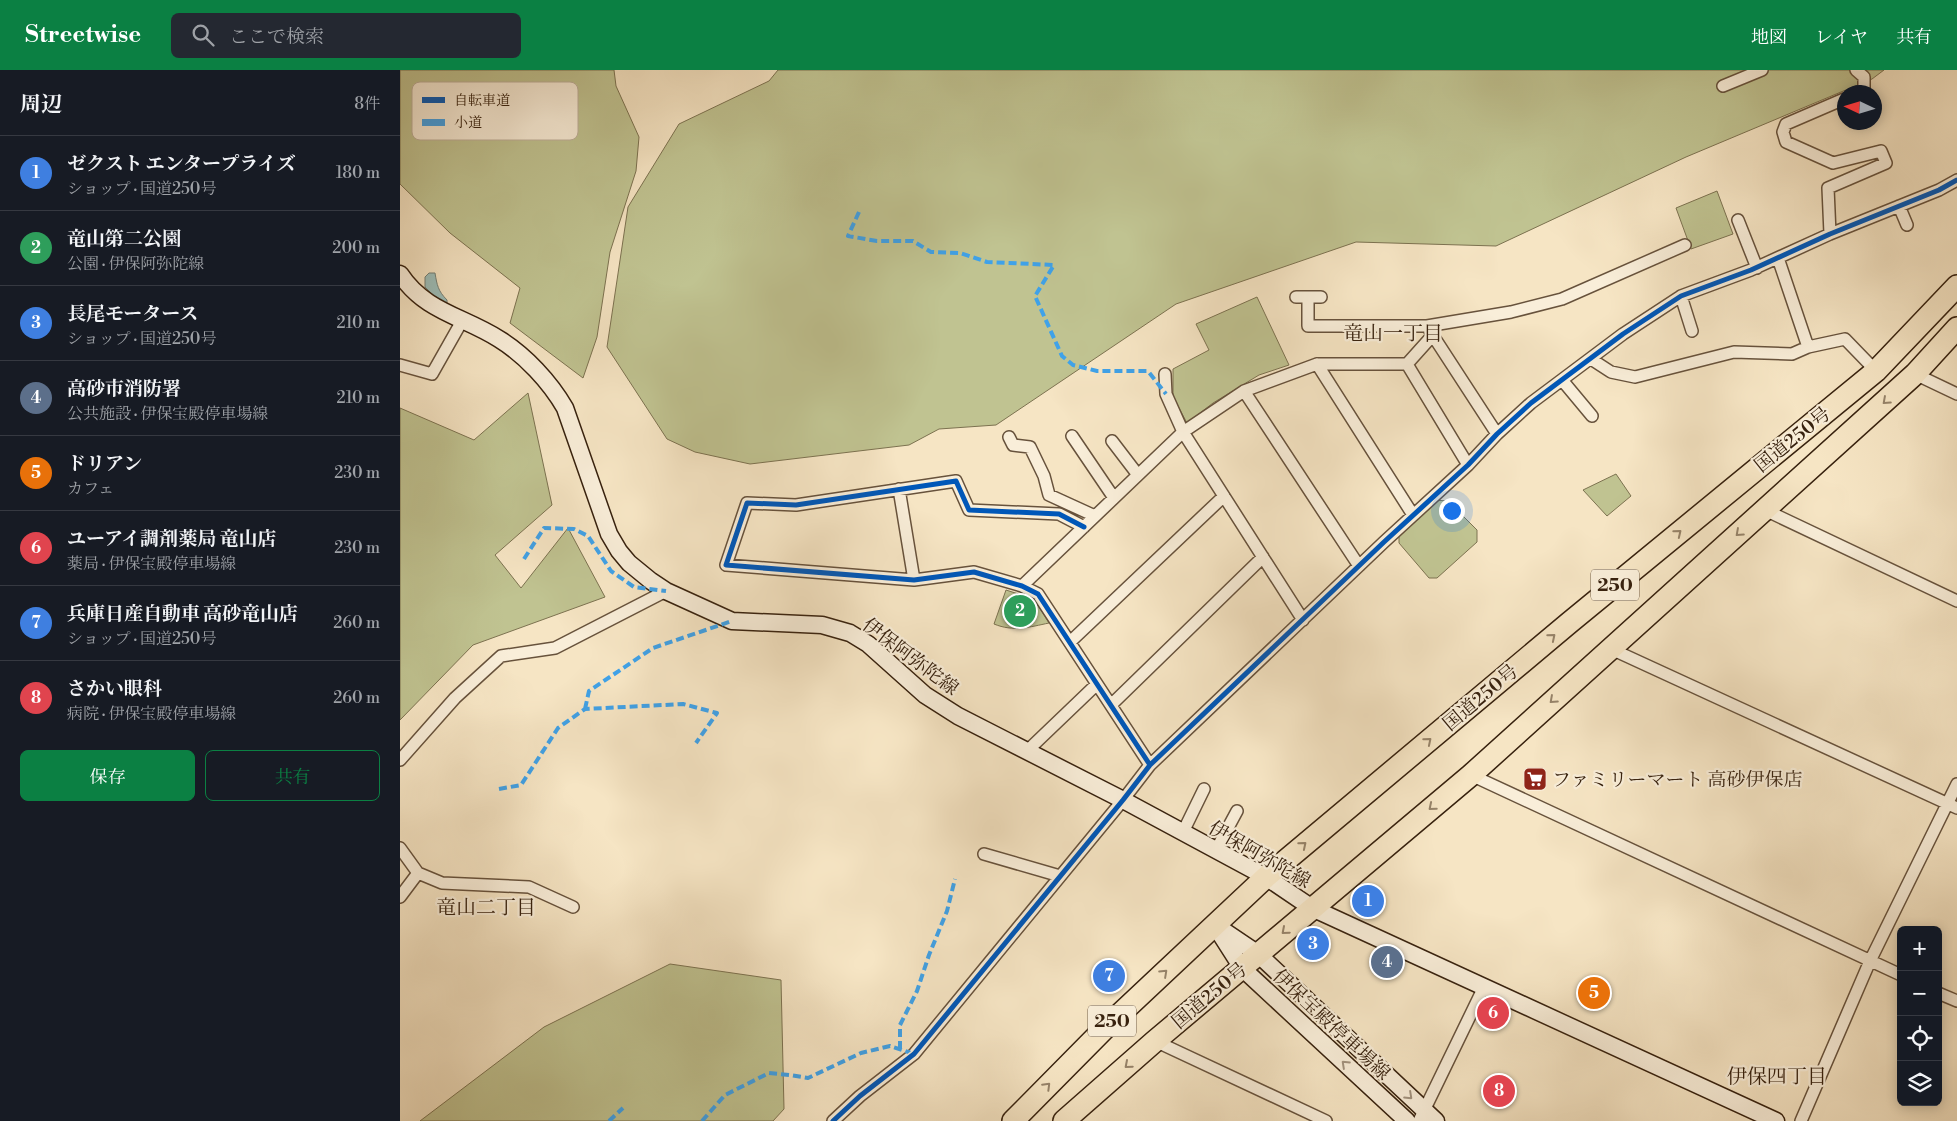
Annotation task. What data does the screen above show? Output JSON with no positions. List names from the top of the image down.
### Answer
{
  "streets": {
    "highway": ["国道250号", "250"],
    "main road": ["伊保阿弥陀線", "伊保宝殿停車場線"]
  },
  "crossings": [
    ["国道250号", "伊保阿弥陀線"],
    ["国道250号", "伊保宝殿停車場線"]
  ],
  "districts": ["竜山一丁目", "竜山二丁目", "伊保四丁目"],
  "places": {
    "supermarket": ["ファミリーマート 高砂伊保店"]
  },
  "legend": ["自転車道", "小道"],
  "north": "left",
  "page": {
    "header": "Streetwise",
    "search": "ここで検索",
    "nav": ["地図", "レイヤ", "共有"],
    "heading": ["周辺", "8件"],
    "list": [
      {
        "mark": "1",
        "name": "ゼクスト エンタープライズ",
        "note": "ショップ · 国道250号",
        "value": "180 m"
      },
      {
        "mark": "2",
        "name": "竜山第二公園",
        "note": "公園 · 伊保阿弥陀線",
        "value": "200 m"
      },
      {
        "mark": "3",
        "name": "長尾モータース",
        "note": "ショップ · 国道250号",
        "value": "210 m"
      },
      {
        "mark": "4",
        "name": "高砂市消防署",
        "note": "公共施設 · 伊保宝殿停車場線",
        "value": "210 m"
      },
      {
        "mark": "5",
        "name": "ドリアン",
        "note": "カフェ",
        "value": "230 m"
      },
      {
        "mark": "6",
        "name": "ユーアイ調剤薬局 竜山店",
        "note": "薬局 · 伊保宝殿停車場線",
        "value": "230 m"
      },
      {
        "mark": "7",
        "name": "兵庫日産自動車 高砂竜山店",
        "note": "ショップ · 国道250号",
        "value": "260 m"
      },
      {
        "mark": "8",
        "name": "さかい眼科",
        "note": "病院 · 伊保宝殿停車場線",
        "value": "260 m"
      }
    ],
    "pins": [
      "2",
      "1",
      "3",
      "4",
      "7",
      "5",
      "6",
      "8"
    ],
    "buttons": ["保存", "共有"],
    "map_buttons": ["+", "−"]
  }
}
